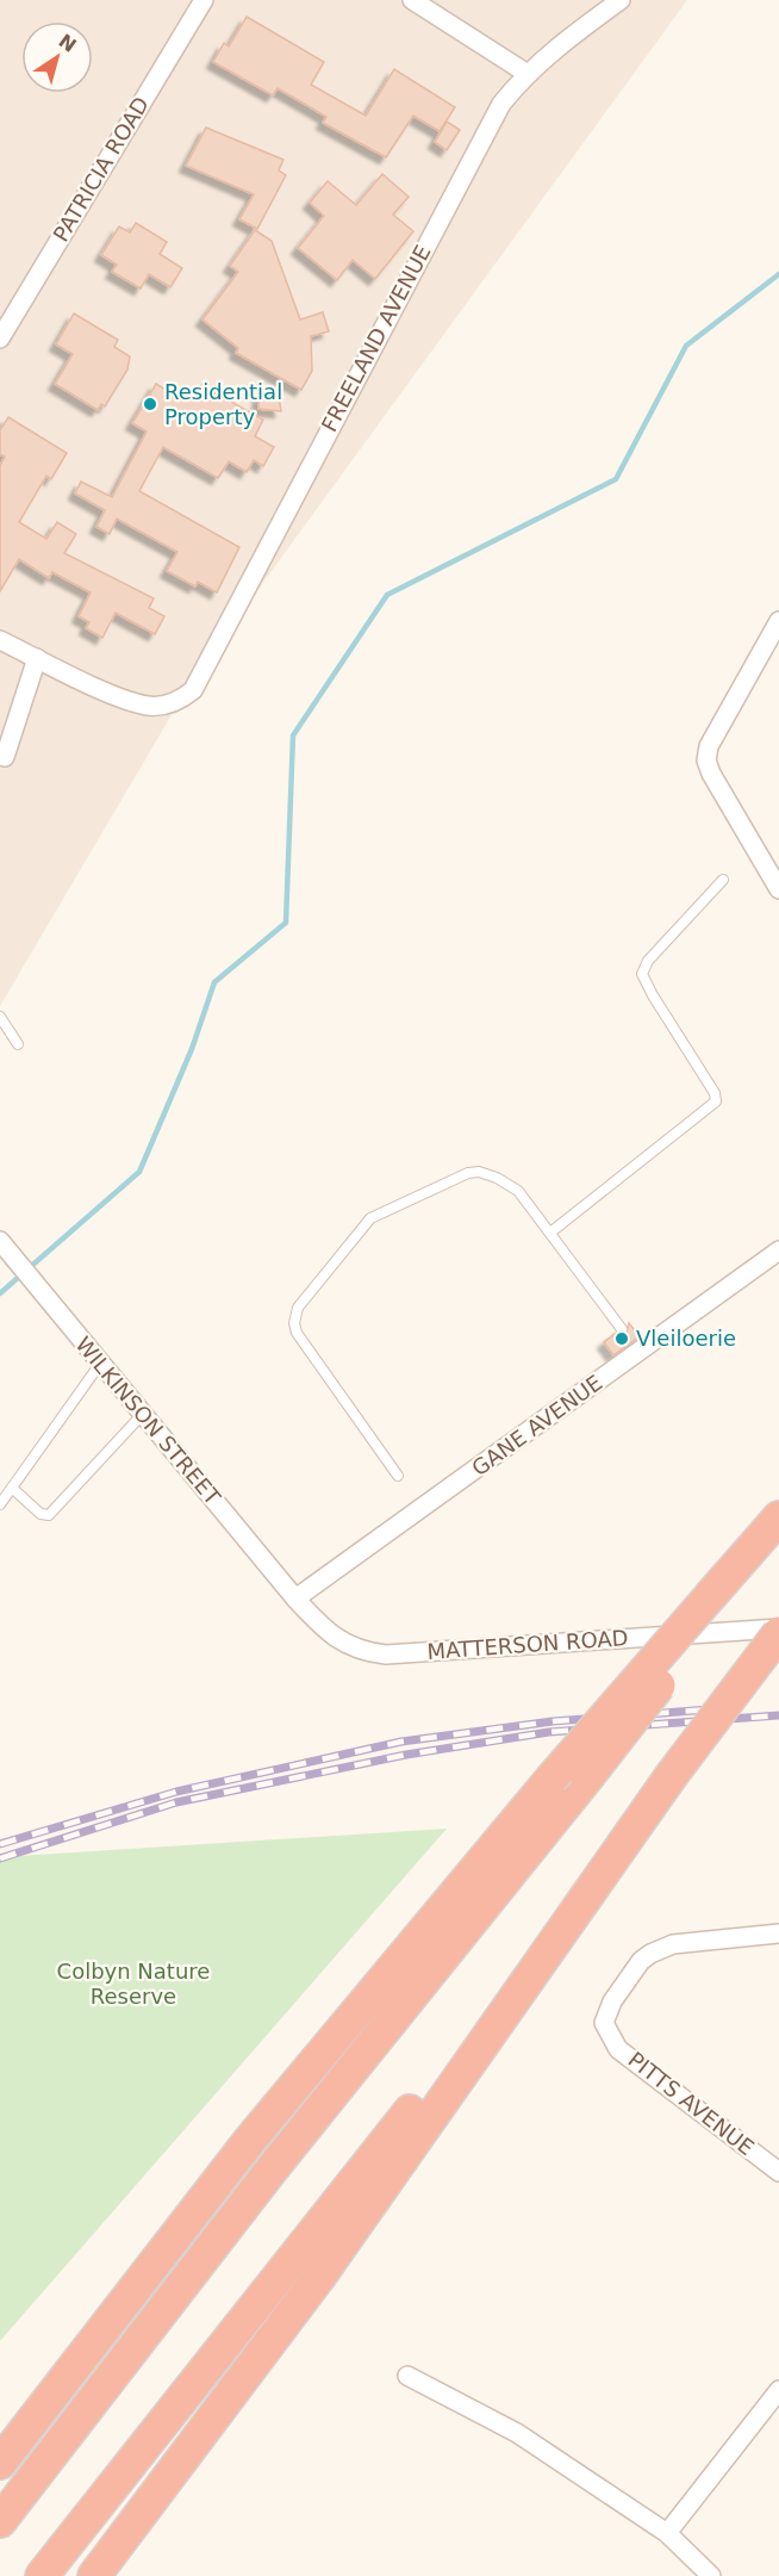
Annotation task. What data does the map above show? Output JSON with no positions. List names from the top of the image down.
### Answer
{
  "streets": {
    "street": [
      "PATRICIA ROAD",
      "FREELAND AVENUE",
      "WILKINSON STREET",
      "GANE AVENUE",
      "MATTERSON ROAD",
      "PITTS AVENUE"
    ]
  },
  "crossings": [
    ["WILKINSON STREET", "GANE AVENUE"],
    ["WILKINSON STREET", "MATTERSON ROAD"],
    ["GANE AVENUE", "MATTERSON ROAD"]
  ],
  "parks": ["Colbyn Nature Reserve"],
  "places": ["Residential Property", "Vleiloerie"],
  "north": "top right"
}
